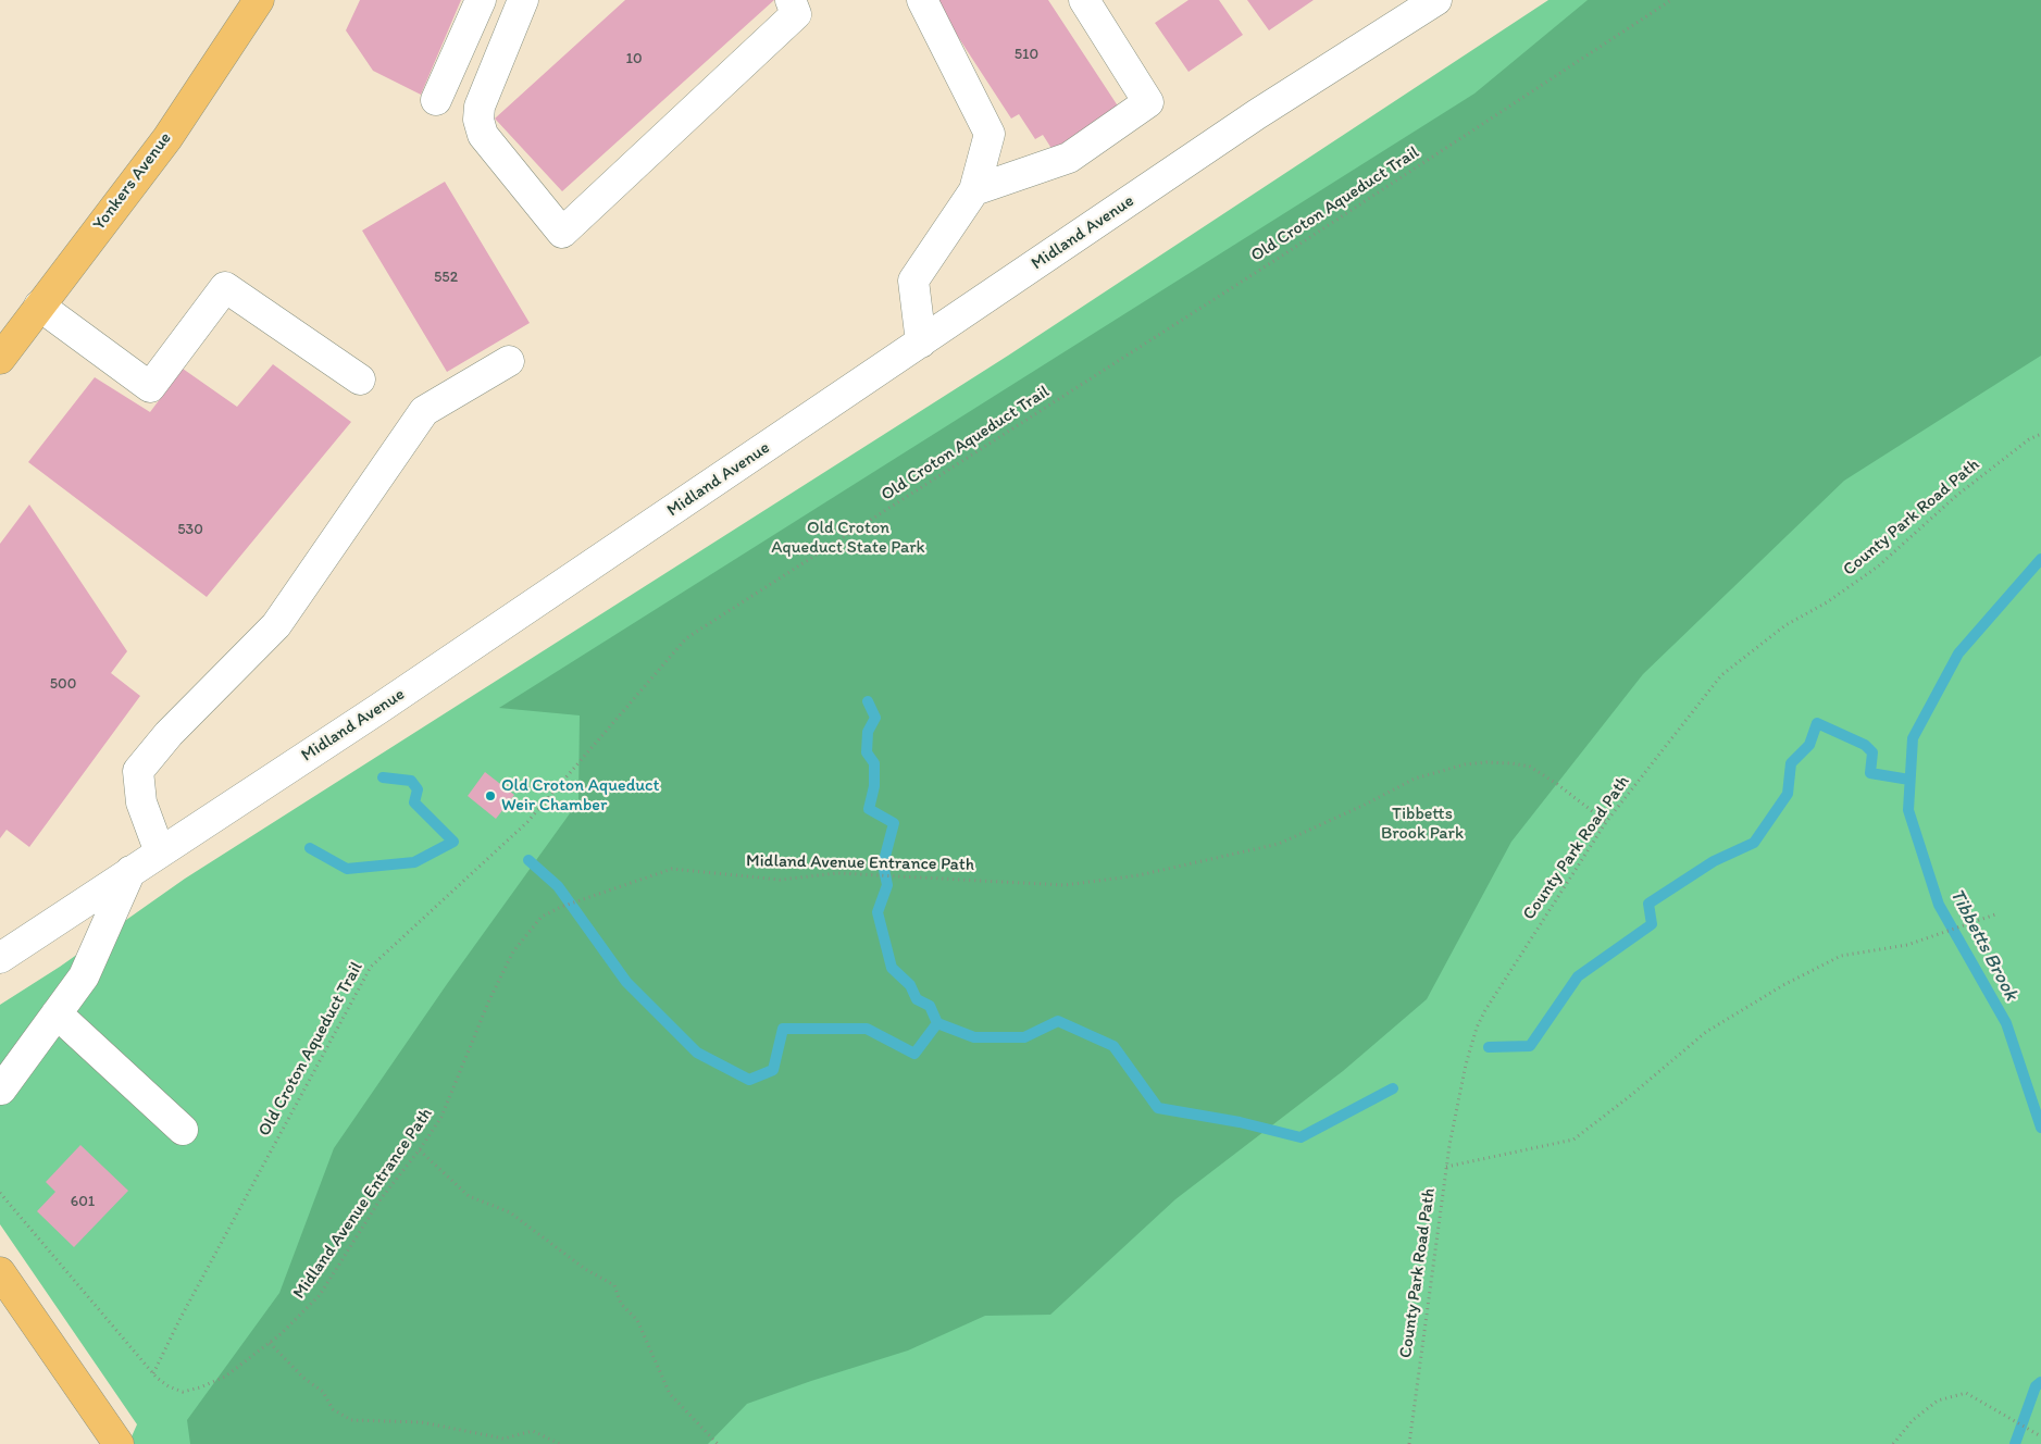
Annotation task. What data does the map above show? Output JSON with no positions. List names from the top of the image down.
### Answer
{
  "streets": {
    "main road": ["Yonkers Avenue"],
    "street": ["Midland Avenue"],
    "path": ["Old Croton Aqueduct Trail", "County Park Road Path", "Midland Avenue Entrance Path"]
  },
  "crossings": [
    ["Old Croton Aqueduct Trail", "Midland Avenue Entrance Path"],
    ["County Park Road Path", "Midland Avenue Entrance Path"]
  ],
  "water": ["Tibbetts Brook"],
  "parks": ["Old Croton Aqueduct State Park", "Tibbetts Brook Park"],
  "places": ["Old Croton Aqueduct Weir Chamber"],
  "house_numbers": [
    "510",
    "10",
    "552",
    "530",
    "500",
    "601"
  ]
}
